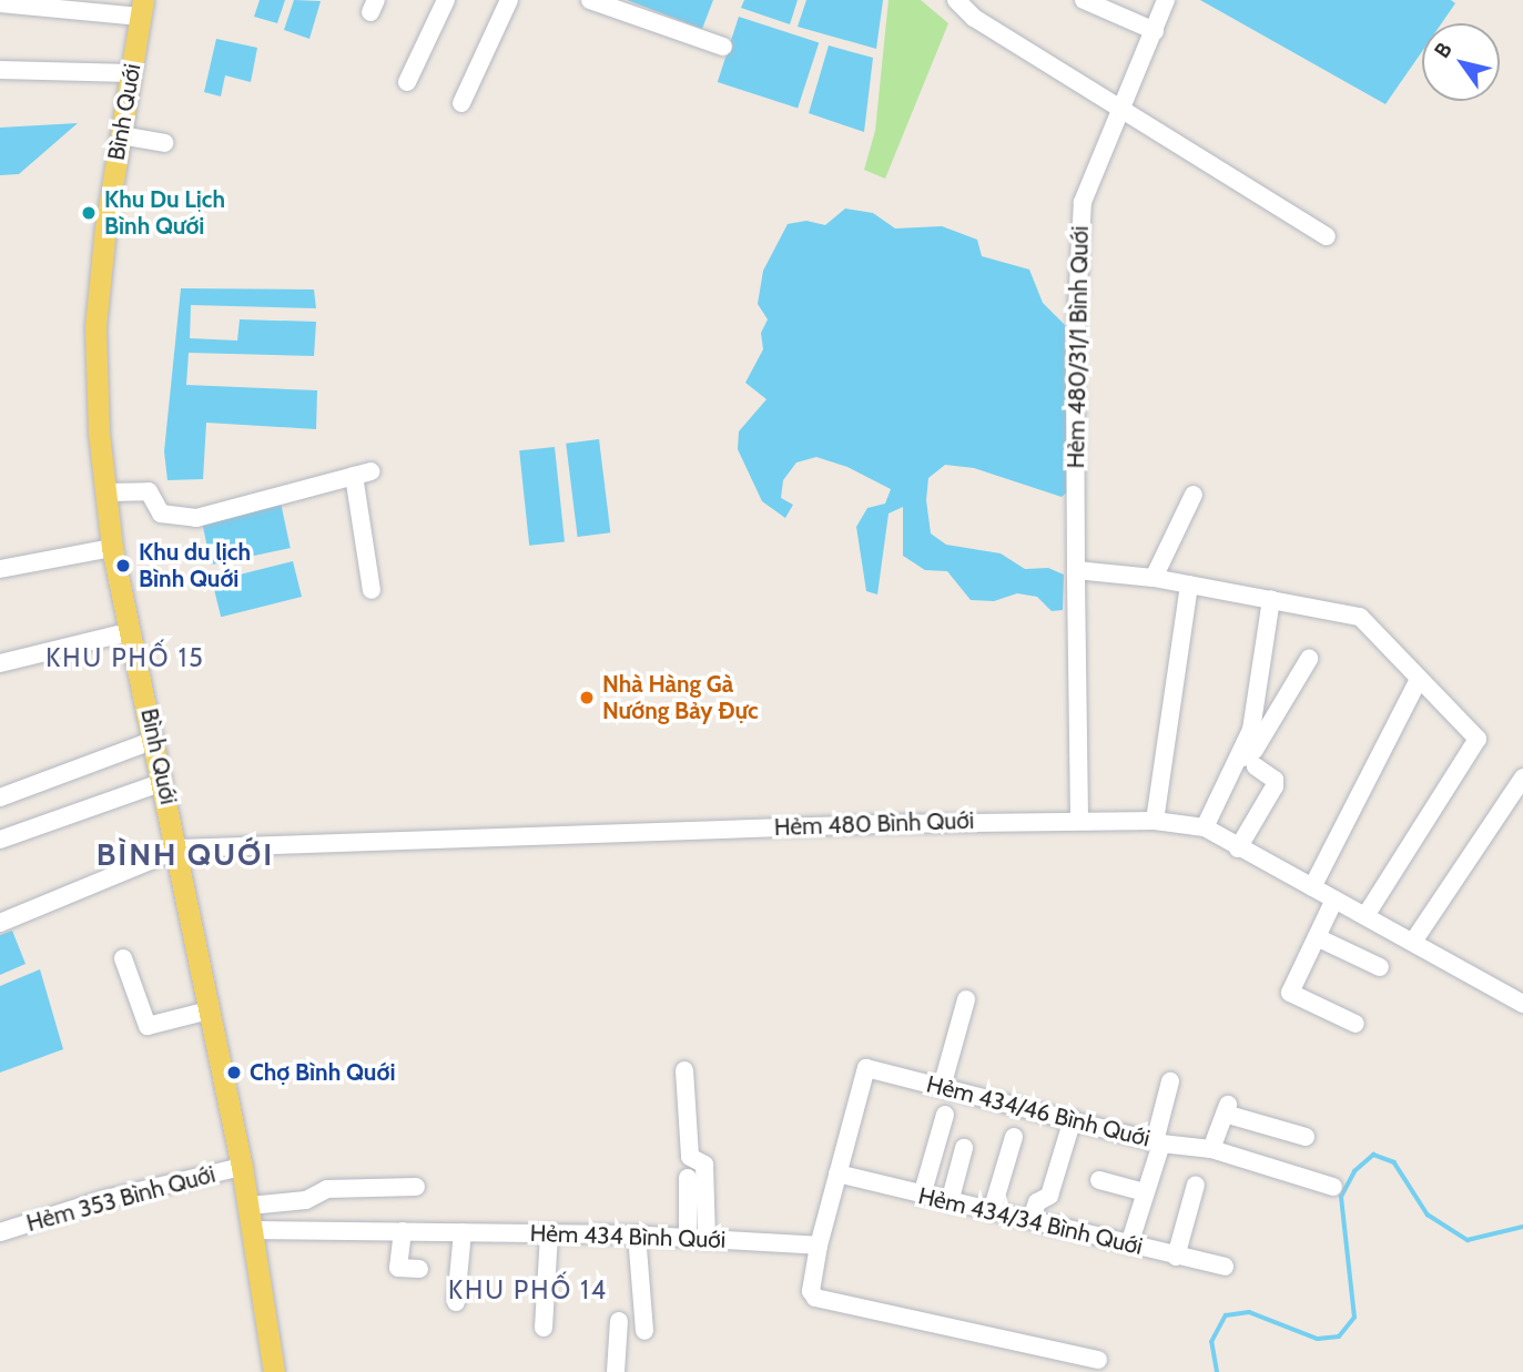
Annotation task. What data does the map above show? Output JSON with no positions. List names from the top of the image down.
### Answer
{
  "streets": {
    "main road": ["Bình Quới"],
    "street": [
      "Hẻm 480/31/1 Bình Quới",
      "Hẻm 480 Bình Quới",
      "Hẻm 434/46 Bình Quới",
      "Hẻm 353 Bình Quới",
      "Hẻm 434/34 Bình Quới",
      "Hẻm 434 Bình Quới"
    ]
  },
  "crossings": [
    ["Bình Quới", "Hẻm 480 Bình Quới"],
    ["Bình Quới", "Hẻm 353 Bình Quới"],
    ["Bình Quới", "Hẻm 434 Bình Quới"],
    ["Hẻm 480/31/1 Bình Quới", "Hẻm 480 Bình Quới"],
    ["Hẻm 434/46 Bình Quới", "Hẻm 434/34 Bình Quới"]
  ],
  "districts": ["KHU PHỐ 15", "BÌNH QUỚI", "KHU PHỐ 14"],
  "places": [
    "Khu Du Lịch Bình Qưới",
    "Khu du lịch Bình Quới",
    "Nhà Hàng Gà Nướng Bảy Đực",
    "Chợ Bình Quới"
  ],
  "north": "top left"
}
